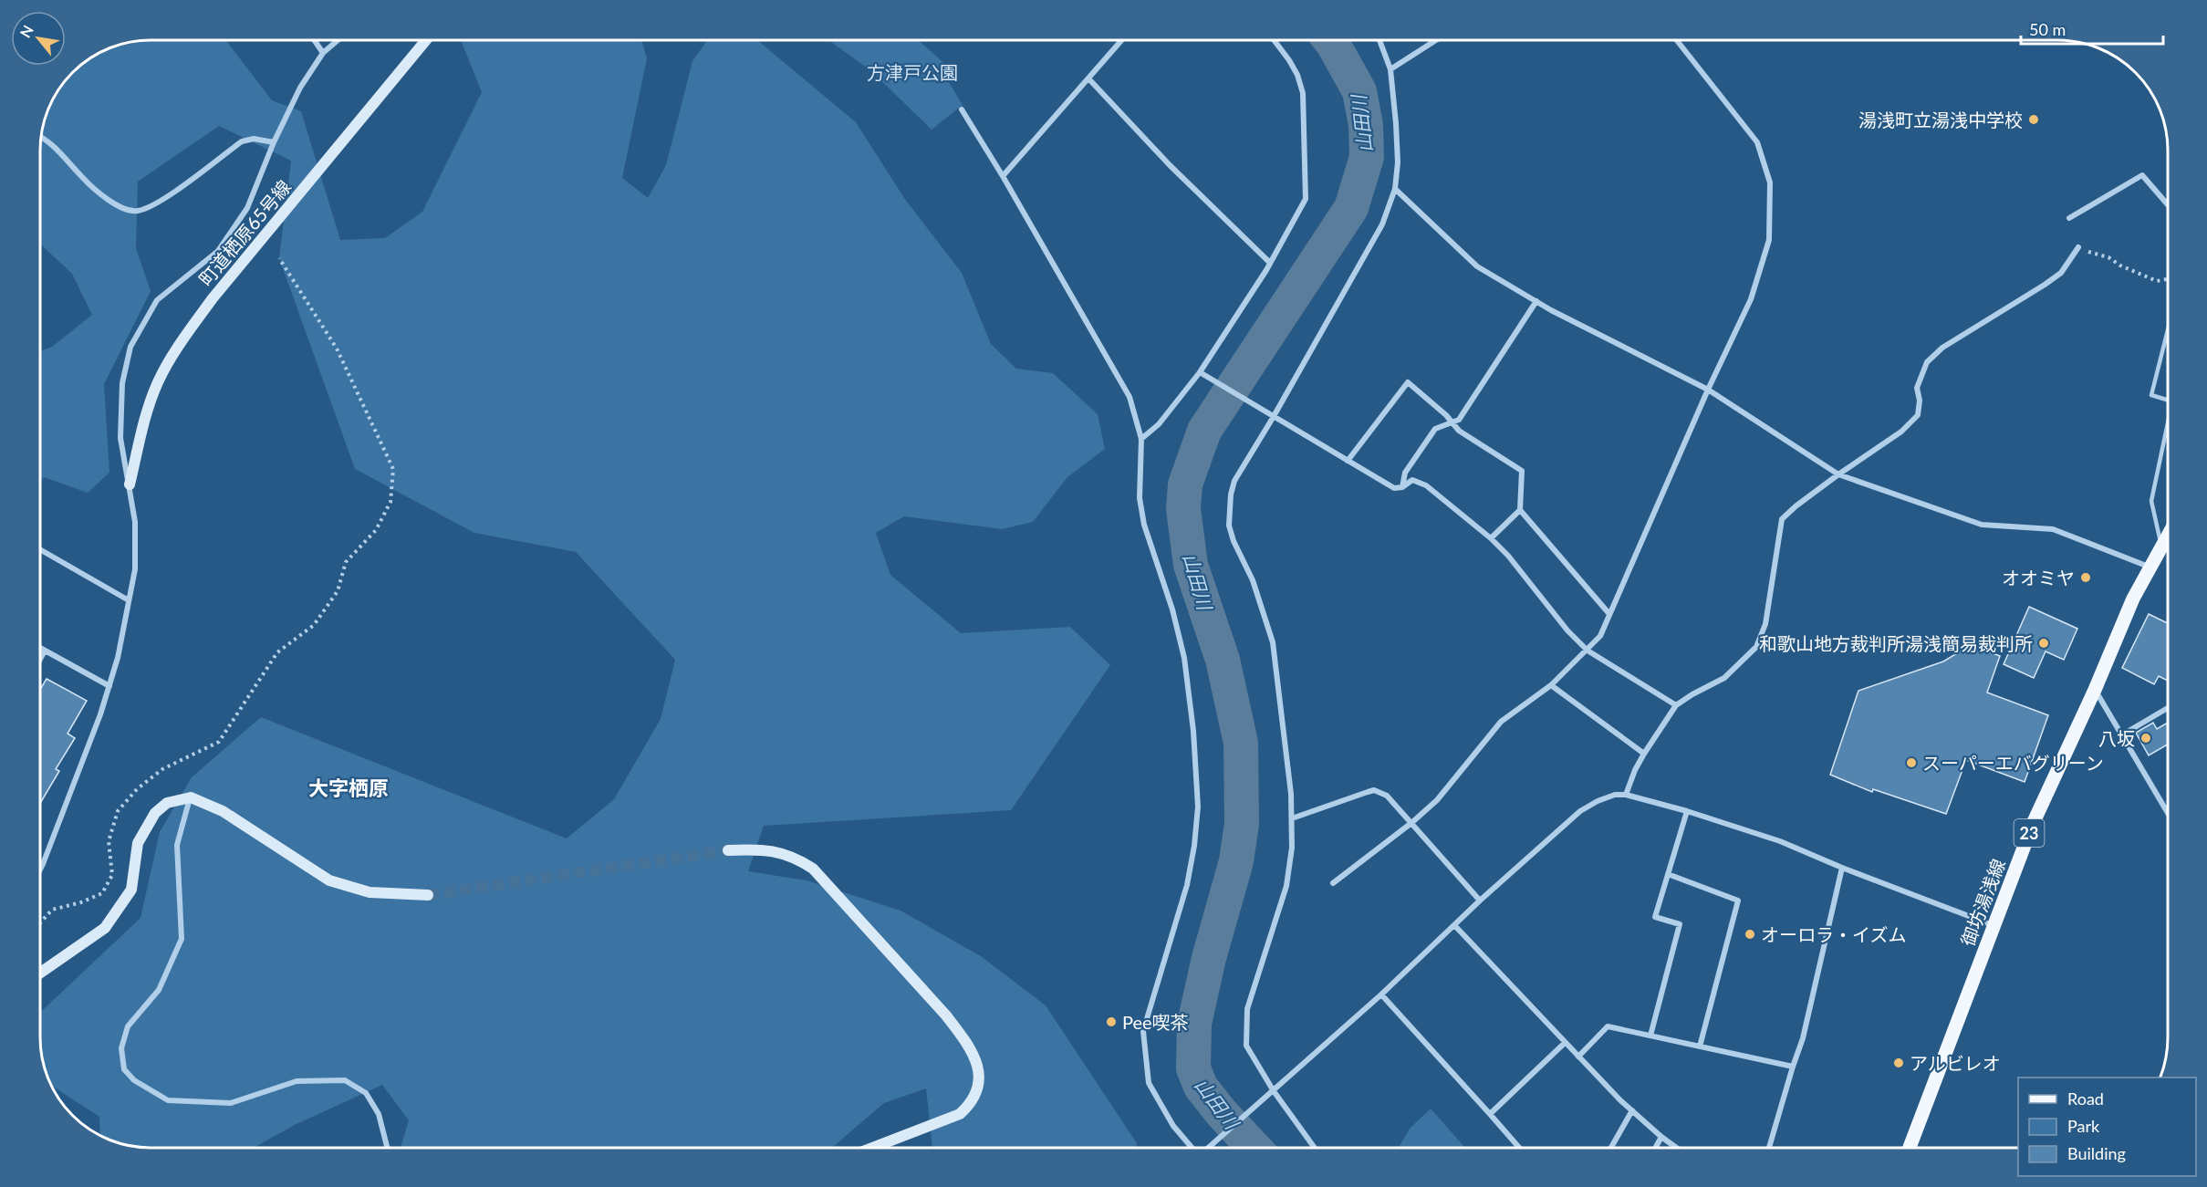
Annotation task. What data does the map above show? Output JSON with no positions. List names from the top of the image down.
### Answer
{
  "streets": {
    "main road": ["23", "御坊湯浅線"],
    "street": ["町道栖原65号線"]
  },
  "districts": ["大字栖原"],
  "water": ["山田川"],
  "parks": ["方津戸公園"],
  "places": [
    "湯浅町立湯浅中学校",
    "オオミヤ",
    "和歌山地方裁判所湯浅簡易裁判所",
    "八坂",
    "スーパーエバグリーン",
    "オーロラ・イズム",
    "Pee喫茶",
    "アルビレオ"
  ],
  "legend": ["Road", "Park", "Building"],
  "scale_bar": "50 m",
  "north": "top left"
}
